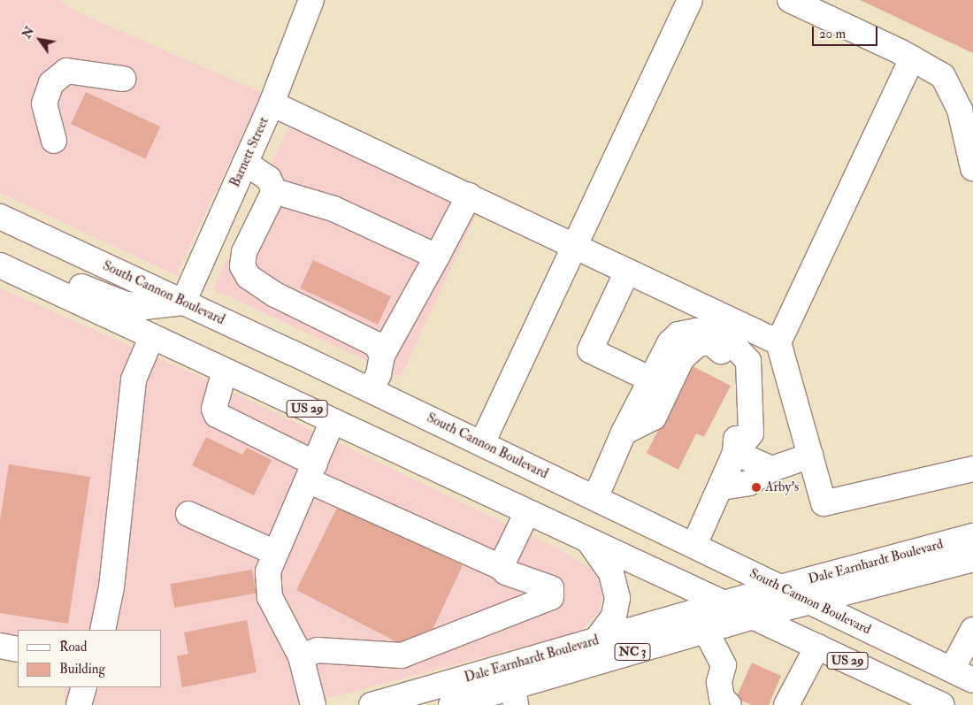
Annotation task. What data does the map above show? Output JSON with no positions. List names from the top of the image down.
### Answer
{
  "streets": {
    "main road": [
      "Barnett Street",
      "South Cannon Boulevard",
      "US 29",
      "Dale Earnhardt Boulevard",
      "NC 3"
    ]
  },
  "crossings": [
    ["Barnett Street", "South Cannon Boulevard"],
    ["Barnett Street", "US 29"],
    ["South Cannon Boulevard", "US 29"],
    ["South Cannon Boulevard", "Dale Earnhardt Boulevard"],
    ["US 29", "Dale Earnhardt Boulevard"]
  ],
  "places": ["Arby's"],
  "legend": ["Road", "Building"],
  "scale_bar": "20 m",
  "north": "top left"
}
